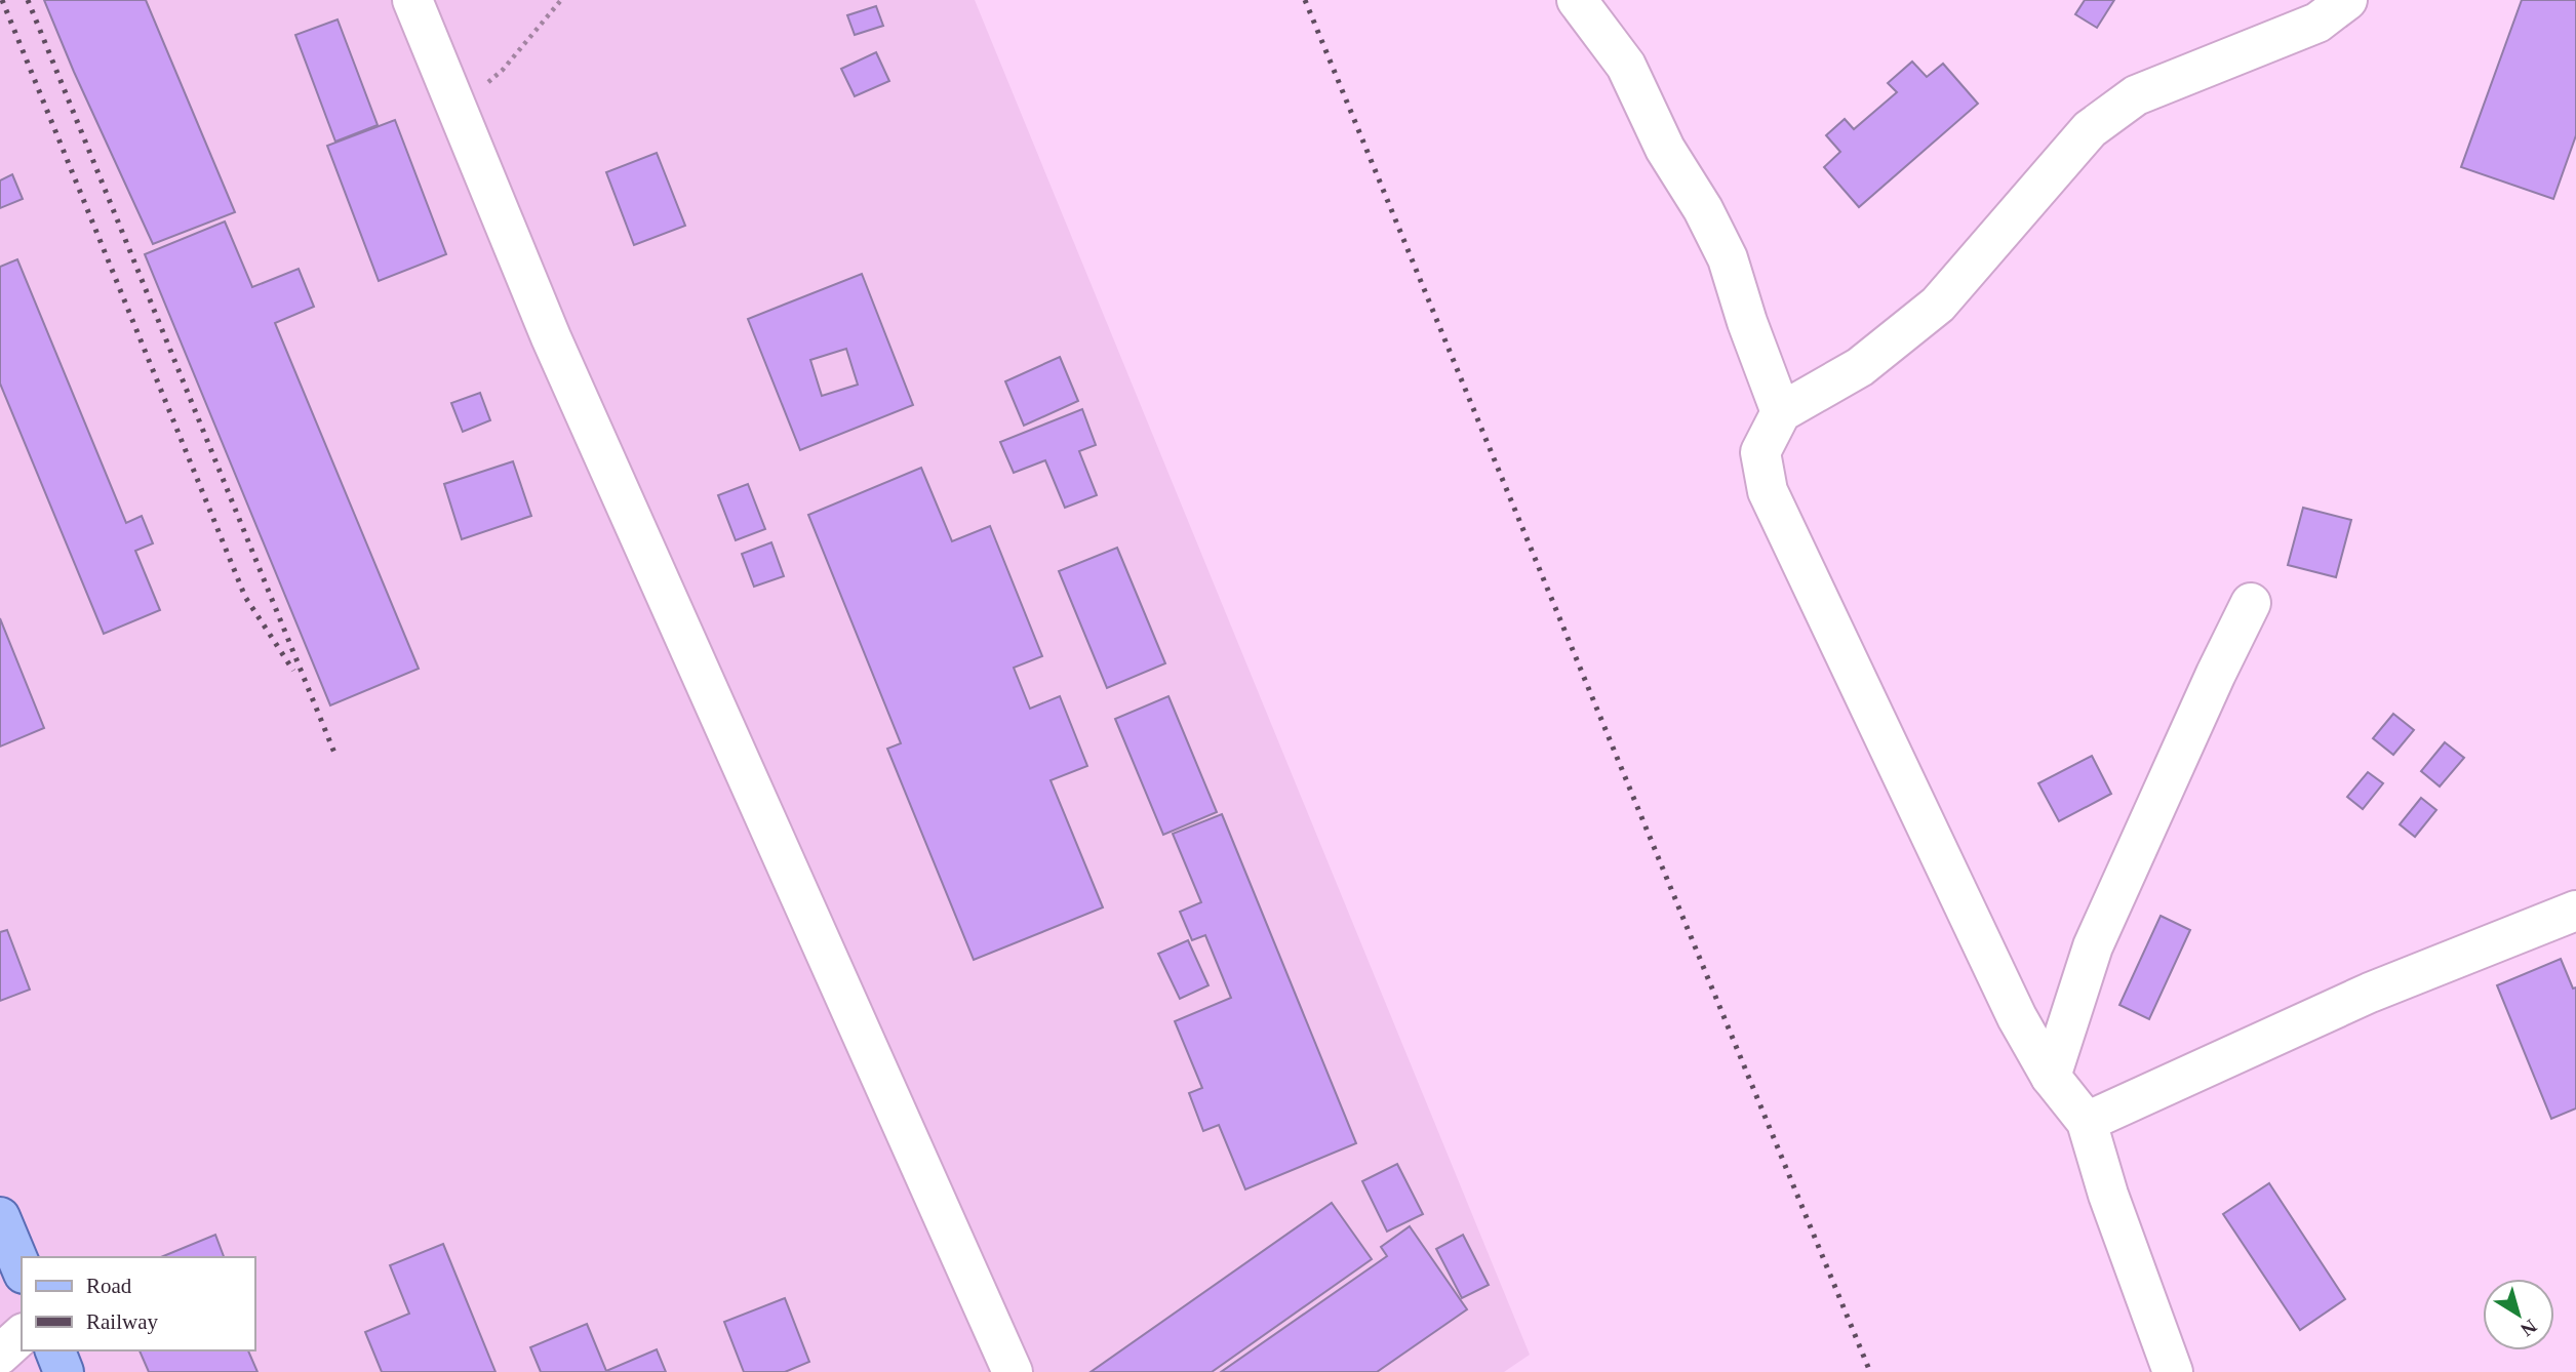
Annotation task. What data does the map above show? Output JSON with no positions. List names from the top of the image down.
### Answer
{
  "legend": ["Road", "Railway"],
  "north": "bottom right"
}
